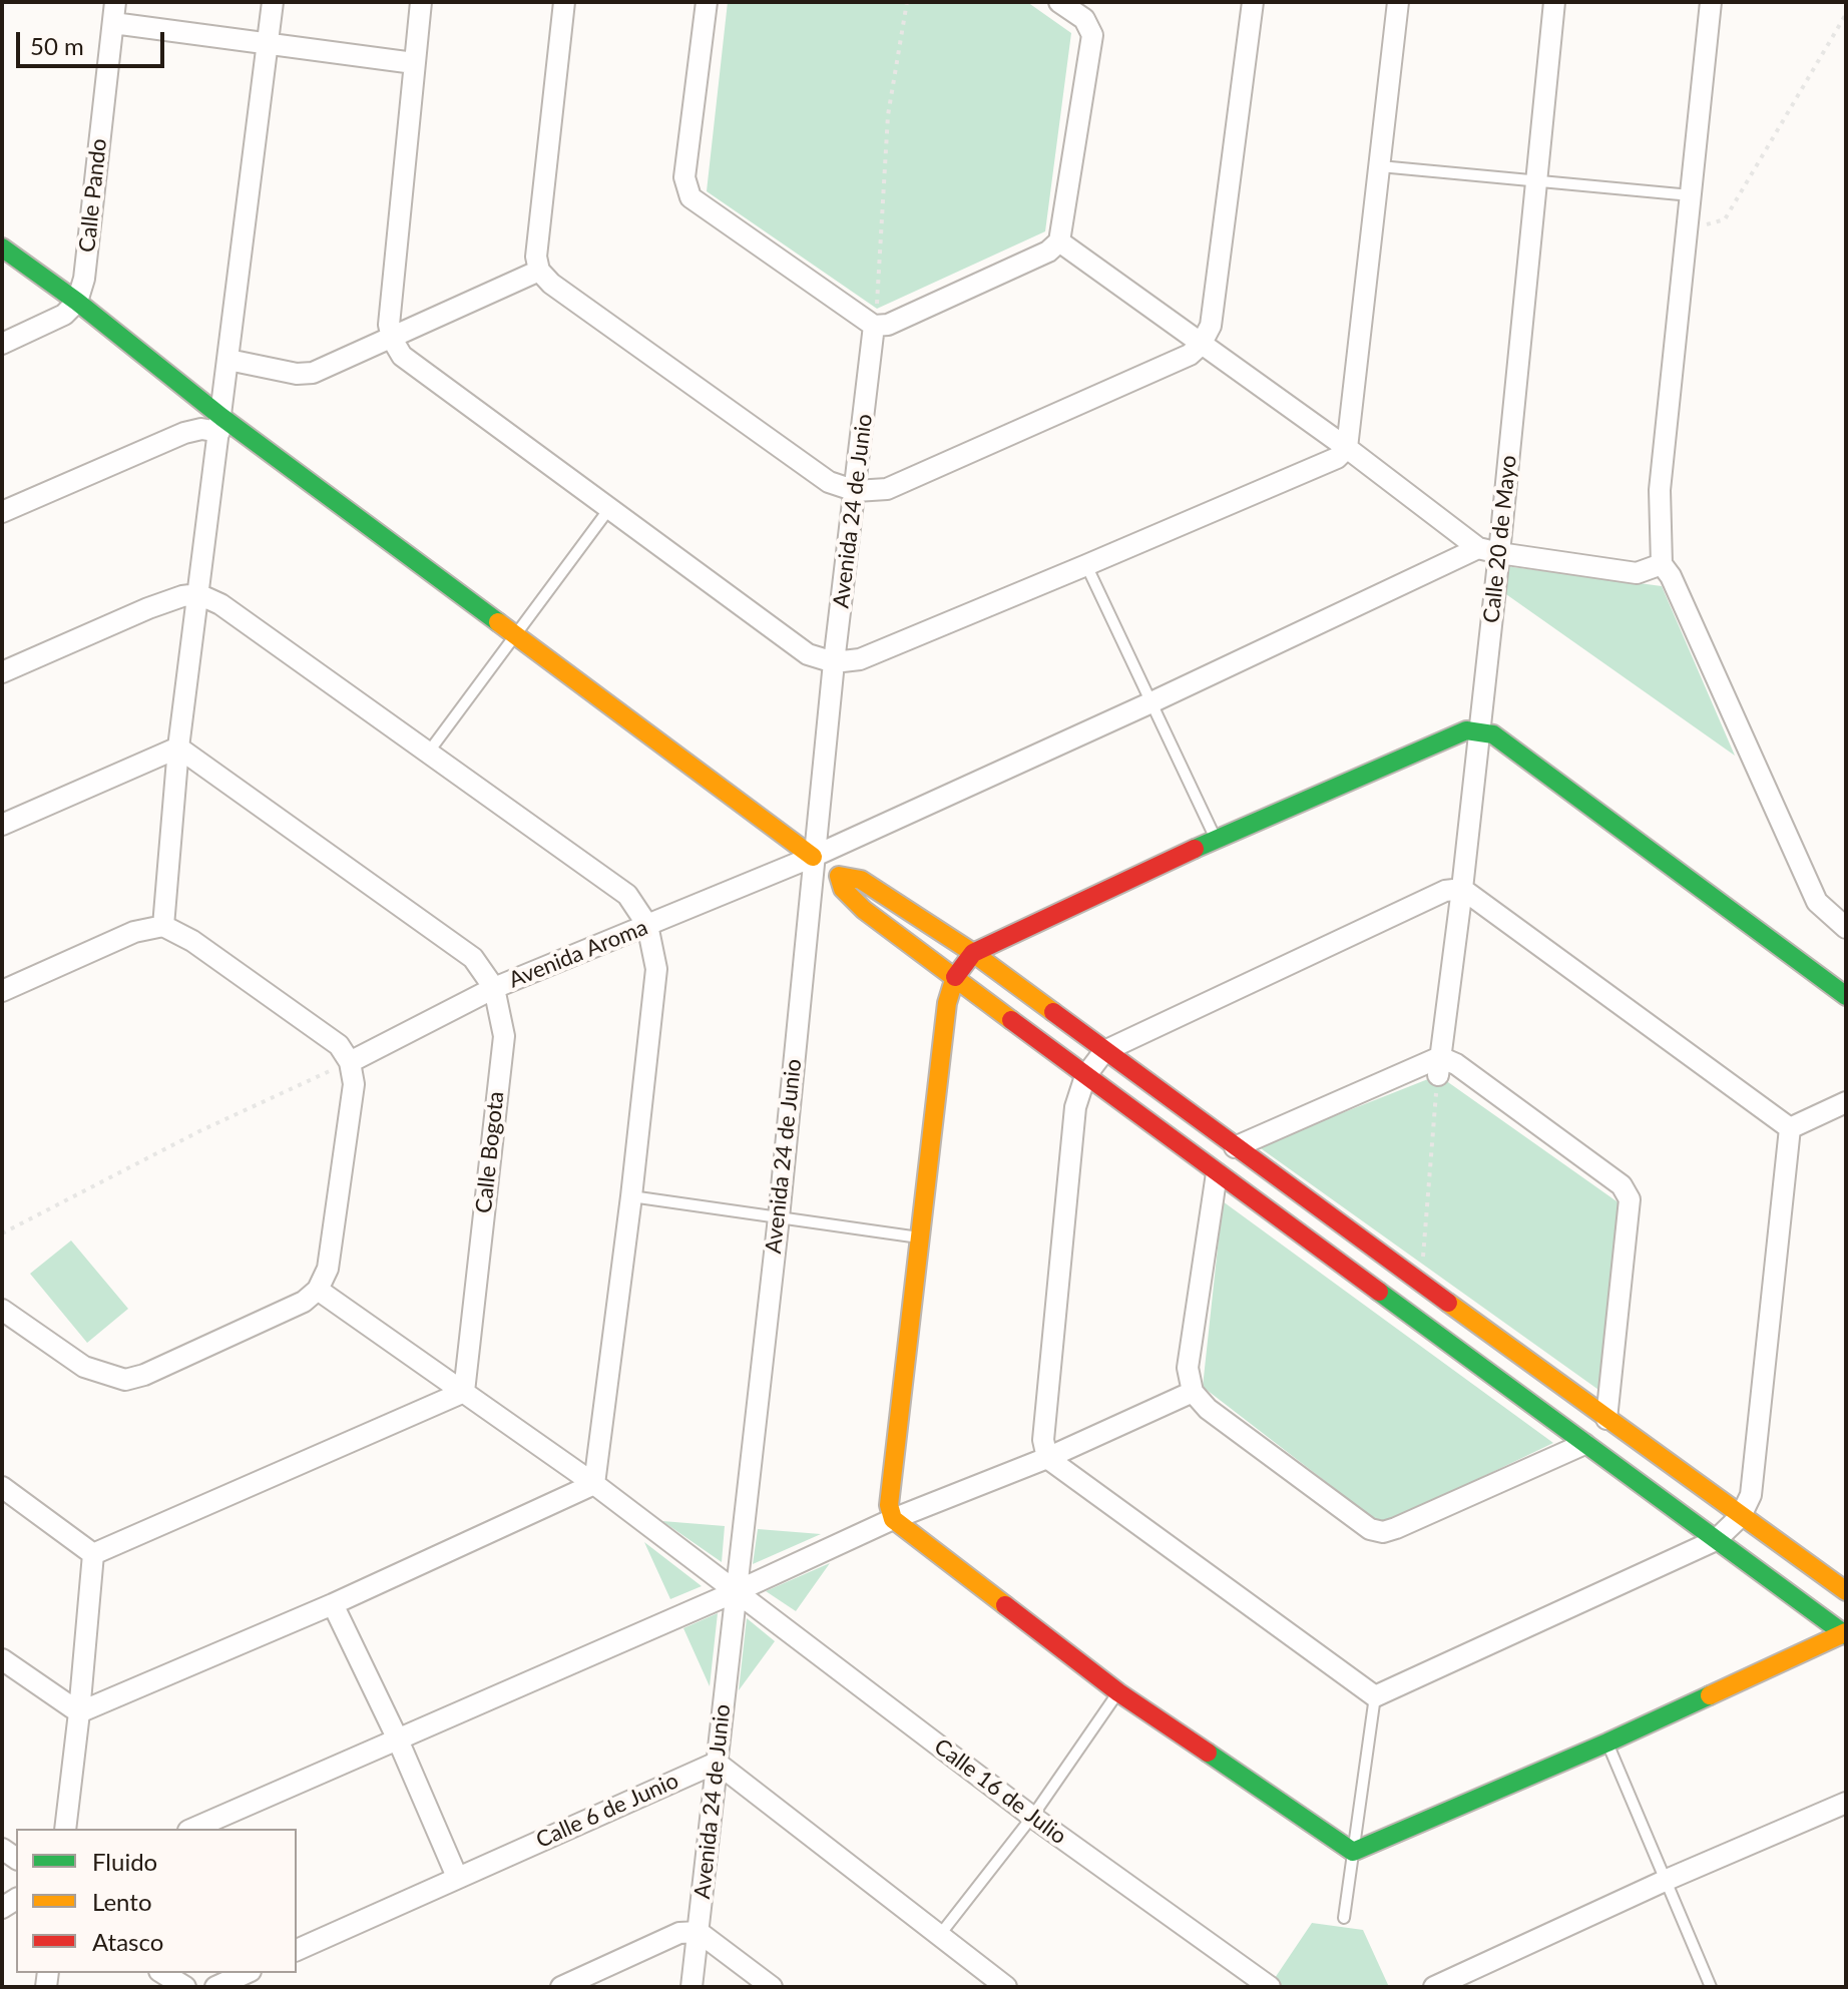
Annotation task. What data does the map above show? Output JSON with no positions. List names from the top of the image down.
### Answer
{
  "streets": {
    "street": [
      "Calle Pando",
      "Avenida 24 de Junio",
      "Calle 20 de Mayo",
      "Avenida Aroma",
      "Calle Bogota",
      "Calle 16 de Julio",
      "Calle 6 de Junio"
    ]
  },
  "crossings": [
    ["Avenida 24 de Junio", "Avenida Aroma"],
    ["Avenida 24 de Junio", "Calle 16 de Julio"],
    ["Avenida 24 de Junio", "Calle 6 de Junio"],
    ["Avenida Aroma", "Calle Bogota"],
    ["Calle Bogota", "Calle 16 de Julio"]
  ],
  "legend": ["Fluido", "Lento", "Atasco"],
  "scale_bar": "50 m"
}
